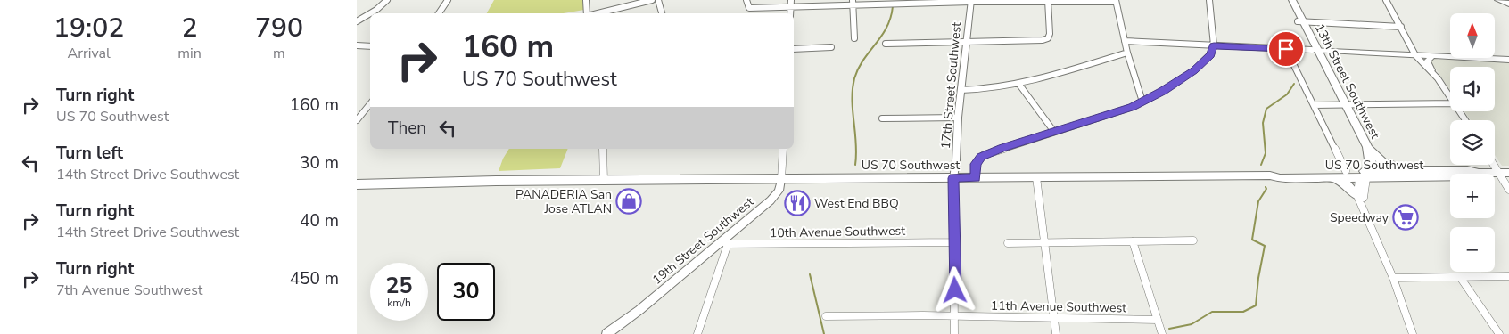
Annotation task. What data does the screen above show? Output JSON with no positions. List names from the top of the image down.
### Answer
{
  "streets": {
    "main road": ["13th Street Southwest", "US 70 Southwest"],
    "street": [
      "17th Street Southwest",
      "10th Avenue Southwest",
      "19th Street Southwest",
      "11th Avenue Southwest"
    ]
  },
  "crossings": [
    ["13th Street Southwest", "US 70 Southwest"],
    ["17th Street Southwest", "US 70 Southwest"],
    ["17th Street Southwest", "10th Avenue Southwest"],
    ["17th Street Southwest", "11th Avenue Southwest"],
    ["US 70 Southwest", "19th Street Southwest"],
    ["10th Avenue Southwest", "19th Street Southwest"]
  ],
  "places": {
    "shop": ["PANADERIA San Jose ATLAN"],
    "restaurant": ["West End BBQ"],
    "supermarket": ["Speedway"]
  },
  "north": "top",
  "page": {
    "eta": [
      "19:02",
      "Arrival",
      "2",
      "min",
      "790",
      "m"
    ],
    "map_buttons": ["+", "−"],
    "turn": ["160 m", "US 70 Southwest"],
    "list": [
      {
        "name": "Turn right",
        "note": "US 70 Southwest",
        "value": "160 m"
      },
      {
        "name": "Turn left",
        "note": "14th Street Drive Southwest",
        "value": "30 m"
      },
      {
        "name": "Turn right",
        "note": "14th Street Drive Southwest",
        "value": "40 m"
      },
      {
        "name": "Turn right",
        "note": "7th Avenue Southwest",
        "value": "450 m"
      }
    ],
    "then": "Then",
    "speed": "25 km/h",
    "limit": "30"
  }
}
